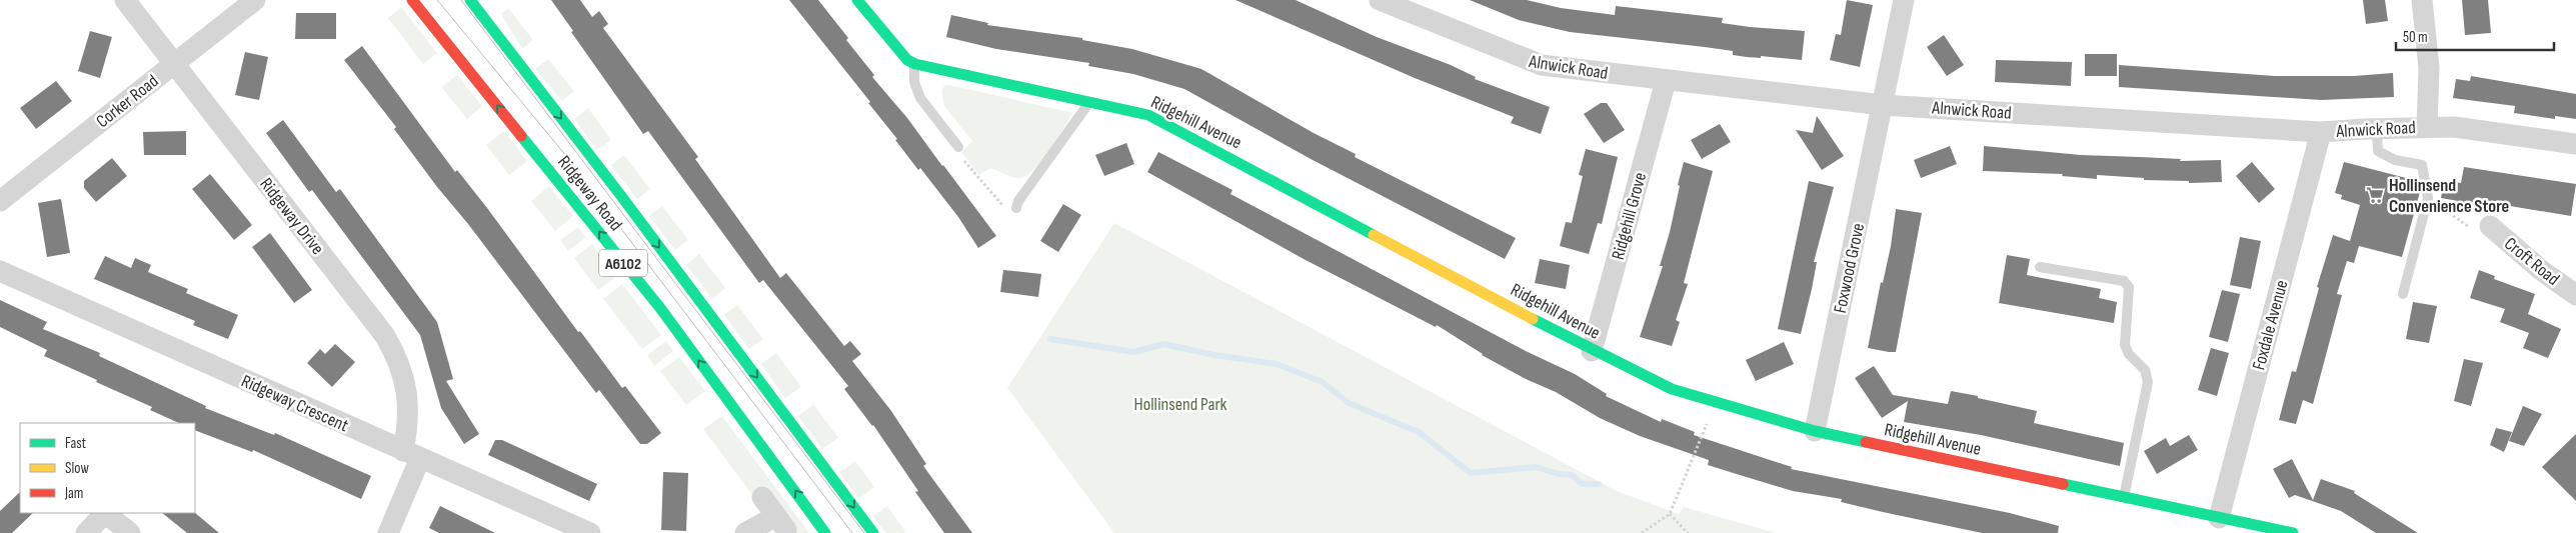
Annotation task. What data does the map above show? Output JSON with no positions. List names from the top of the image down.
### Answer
{
  "streets": {
    "main road": ["Ridgehill Avenue", "Ridgeway Road", "A6102"],
    "street": [
      "Alnwick Road",
      "Corker Road",
      "Ridgeway Drive",
      "Ridgehill Grove",
      "Croft Road",
      "Foxwood Grove",
      "Foxdale Avenue",
      "Ridgeway Crescent"
    ]
  },
  "crossings": [
    ["Alnwick Road", "Ridgehill Grove"],
    ["Alnwick Road", "Foxwood Grove"],
    ["Alnwick Road", "Foxdale Avenue"],
    ["Corker Road", "Ridgeway Drive"],
    ["Ridgehill Avenue", "Ridgehill Grove"],
    ["Ridgehill Avenue", "Foxwood Grove"],
    ["Ridgehill Avenue", "Foxdale Avenue"],
    ["Ridgeway Drive", "Ridgeway Crescent"]
  ],
  "parks": ["Hollinsend Park"],
  "places": {
    "supermarket": ["Hollinsend Convenience Store"]
  },
  "legend": ["Fast", "Slow", "Jam"],
  "scale_bar": "50 m"
}
